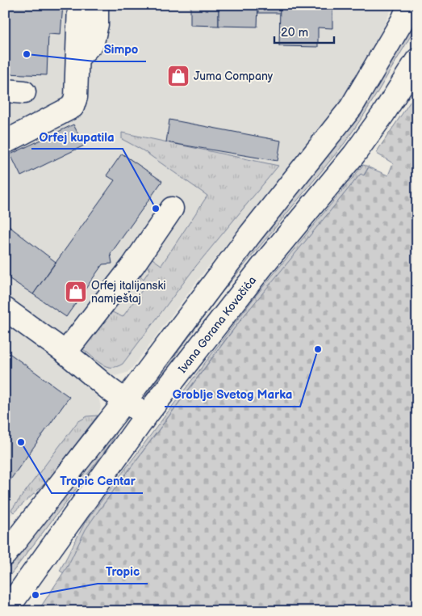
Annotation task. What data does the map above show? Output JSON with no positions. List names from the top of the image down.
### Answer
{
  "streets": {
    "main road": ["Ivana Gorana Kovačića"]
  },
  "places": {
    "other": [
      "Simpo",
      "Orfej kupatila",
      "Groblje Svetog Marka",
      "Tropic Centar",
      "Tropic"
    ],
    "shop": ["Juma Company", "Orfej italijanski namještaj"]
  },
  "scale_bar": "20 m"
}
